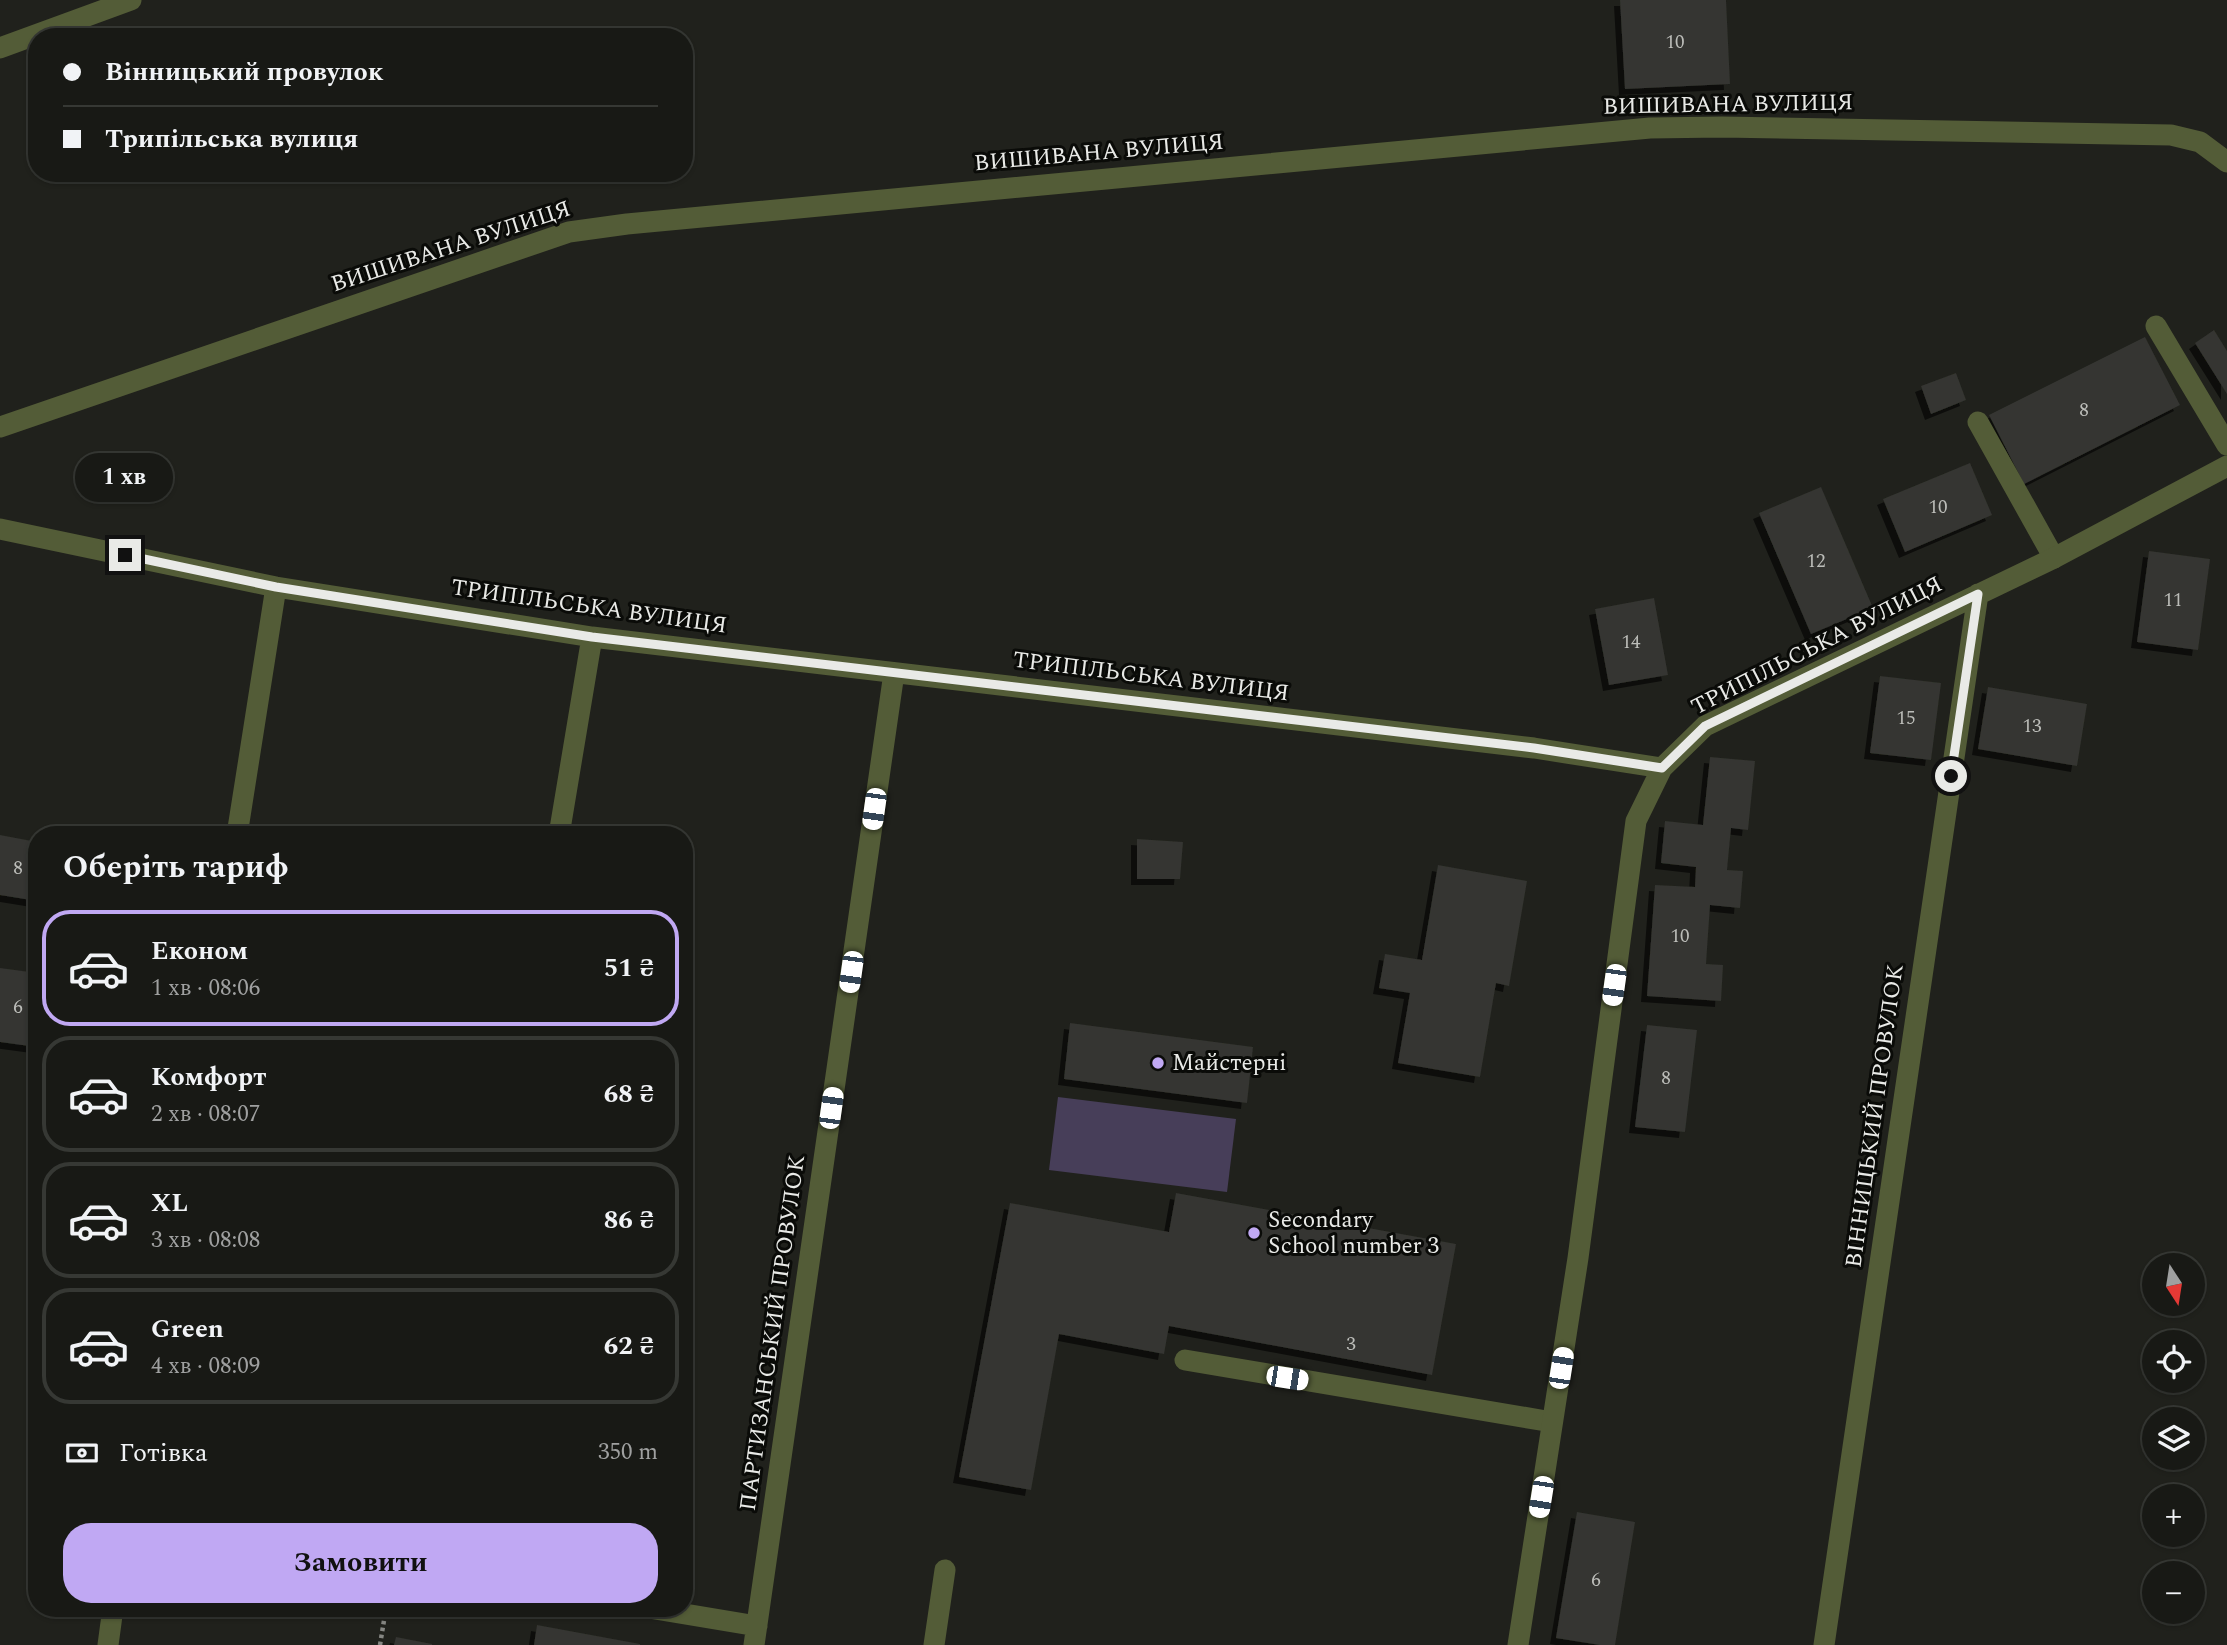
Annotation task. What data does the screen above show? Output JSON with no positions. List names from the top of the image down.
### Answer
{
  "streets": {
    "street": [
      "ВИШИВАНА ВУЛИЦЯ",
      "ТРИПІЛЬСЬКА ВУЛИЦЯ",
      "ВІННИЦЬКИЙ ПРОВУЛОК",
      "ПАРТИЗАНСЬКИЙ ПРОВУЛОК"
    ]
  },
  "crossings": [
    ["ТРИПІЛЬСЬКА ВУЛИЦЯ", "ВІННИЦЬКИЙ ПРОВУЛОК"],
    ["ТРИПІЛЬСЬКА ВУЛИЦЯ", "ПАРТИЗАНСЬКИЙ ПРОВУЛОК"]
  ],
  "places": ["Майстерні", "Secondary School number 3"],
  "house_numbers": [
    "10",
    "8",
    "10",
    "12",
    "11",
    "14",
    "15",
    "13",
    "8",
    "10",
    "6",
    "8",
    "3",
    "6"
  ],
  "north": "bottom",
  "page": {
    "banner": ["Вінницький провулок", "Трипільська вулиця"],
    "bubble": "1 хв",
    "heading": "Оберіть тариф",
    "list": [
      {
        "name": "Економ",
        "note": "1 хв · 08:06",
        "value": "51 ₴"
      },
      {
        "name": "Комфорт",
        "note": "2 хв · 08:07",
        "value": "68 ₴"
      },
      {
        "name": "XL",
        "note": "3 хв · 08:08",
        "value": "86 ₴"
      },
      {
        "name": "Green",
        "note": "4 хв · 08:09",
        "value": "62 ₴"
      }
    ],
    "map_buttons": ["+", "−"],
    "pay": ["Готівка", "350 m"],
    "buttons": "Замовити"
  }
}
